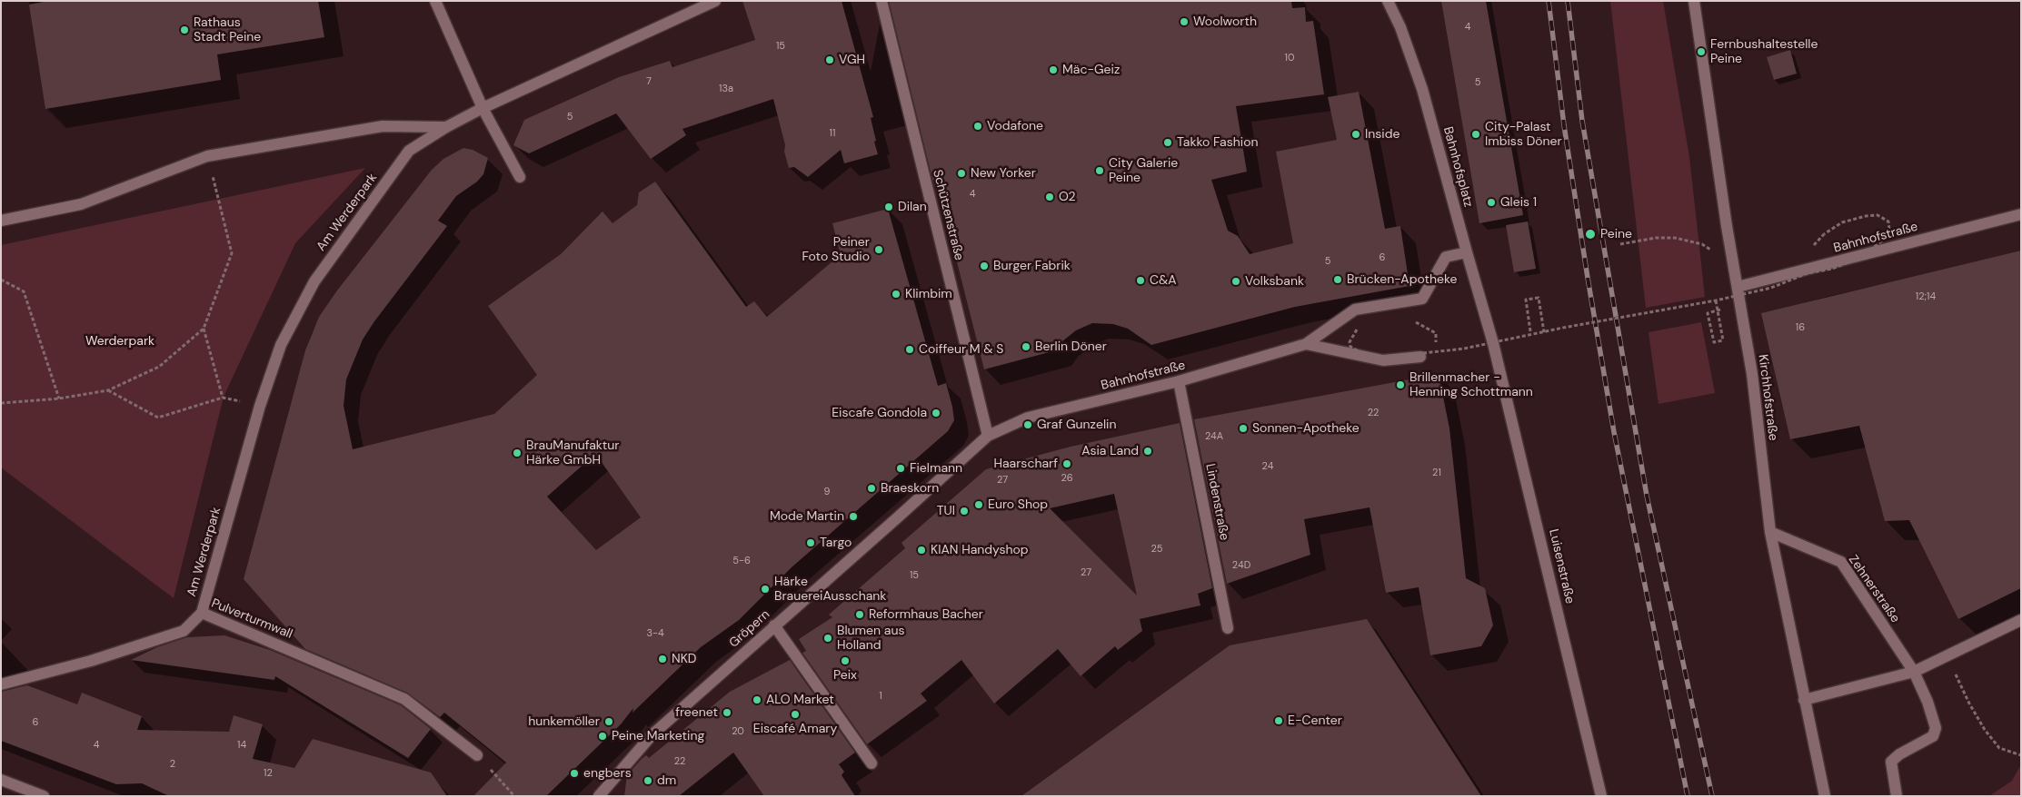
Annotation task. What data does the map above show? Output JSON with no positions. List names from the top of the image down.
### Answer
{
  "streets": {
    "street": [
      "Bahnhofsplatz",
      "Am Werderpark",
      "Schützenstraße",
      "Bahnhofstraße",
      "Kirchhofstraße",
      "Lindenstraße",
      "Luisenstraße",
      "Zehnerstraße",
      "Pulverturmwall",
      "Gröpern"
    ]
  },
  "crossings": [
    ["Bahnhofsplatz", "Bahnhofstraße"],
    ["Bahnhofsplatz", "Luisenstraße"],
    ["Am Werderpark", "Pulverturmwall"],
    ["Schützenstraße", "Bahnhofstraße"],
    ["Schützenstraße", "Gröpern"],
    ["Bahnhofstraße", "Kirchhofstraße"],
    ["Bahnhofstraße", "Lindenstraße"],
    ["Bahnhofstraße", "Gröpern"],
    ["Kirchhofstraße", "Zehnerstraße"]
  ],
  "parks": ["Werderpark"],
  "places": [
    "Woolworth",
    "Rathaus Stadt Peine",
    "Fernbushaltestelle Peine",
    "VGH",
    "Mäc-Geiz",
    "Vodafone",
    "Inside",
    "City-Palast Imbiss Döner",
    "Takko Fashion",
    "City Galerie Peine",
    "New Yorker",
    "O2",
    "Gleis 1",
    "Dilan",
    "Peine",
    "Peiner Foto Studio",
    "Burger Fabrik",
    "Brücken-Apotheke",
    "C&A",
    "Volksbank",
    "Klimbim",
    "Berlin Döner",
    "Coiffeur M & S",
    "Brillenmacher - Henning Schottmann",
    "Eiscafe Gondola",
    "Graf Gunzelin",
    "Sonnen-Apotheke",
    "Asia Land",
    "BrauManufaktur Härke GmbH",
    "Haarscharf",
    "Fielmann",
    "Braeskorn",
    "Euro Shop",
    "TUI",
    "Mode Martin",
    "Targo",
    "KIAN Handyshop",
    "Härke BrauereiAusschank",
    "Reformhaus Bacher",
    "Blumen aus Holland",
    "NKD",
    "Peix",
    "ALO Market",
    "freenet",
    "Eiscafé Amary",
    "E-Center",
    "hunkemöller",
    "Peine Marketing",
    "engbers",
    "dm"
  ],
  "house_numbers": [
    "4",
    "15",
    "10",
    "7",
    "5",
    "13a",
    "5",
    "11",
    "4",
    "6",
    "5",
    "12;14",
    "16",
    "22",
    "24A",
    "24",
    "21",
    "26",
    "27",
    "9",
    "25",
    "5-6",
    "24D",
    "27",
    "15",
    "3-4",
    "1",
    "6",
    "20",
    "4",
    "14",
    "22",
    "2",
    "12"
  ]
}
